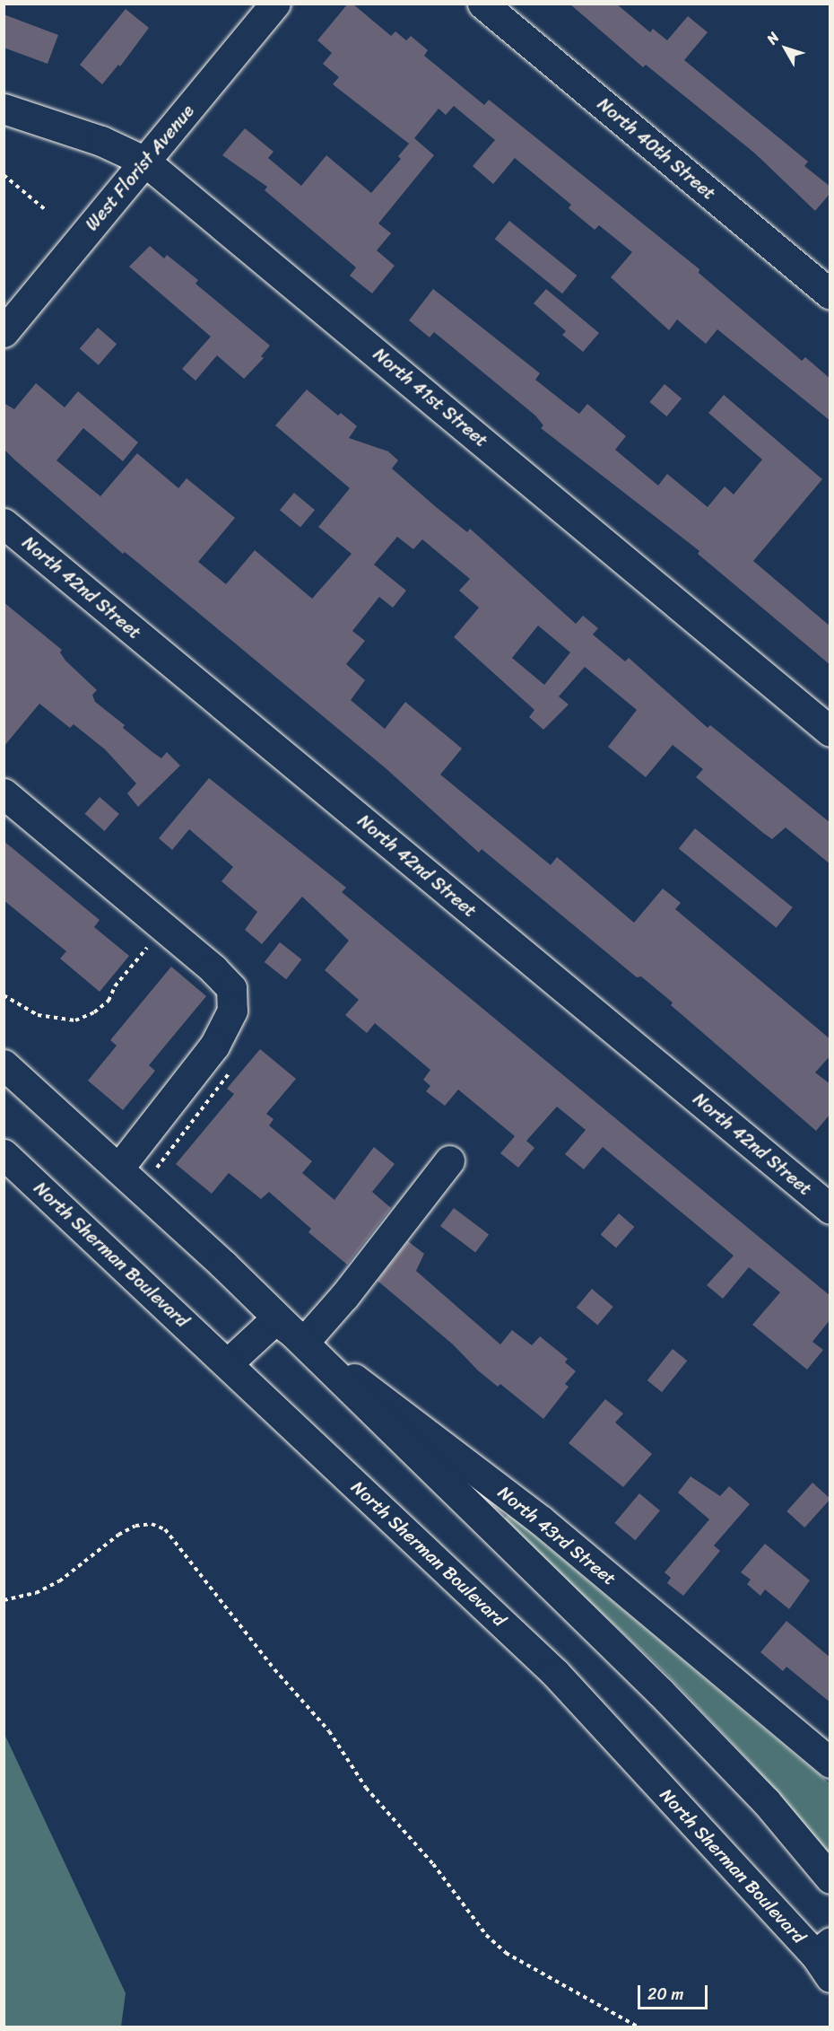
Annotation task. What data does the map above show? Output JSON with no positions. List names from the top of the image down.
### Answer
{
  "streets": {
    "street": [
      "North 40th Street",
      "West Florist Avenue",
      "North 41st Street",
      "North 42nd Street",
      "North Sherman Boulevard",
      "North 43rd Street"
    ]
  },
  "crossings": [
    ["West Florist Avenue", "North 41st Street"]
  ],
  "scale_bar": "20 m",
  "north": "top left"
}
